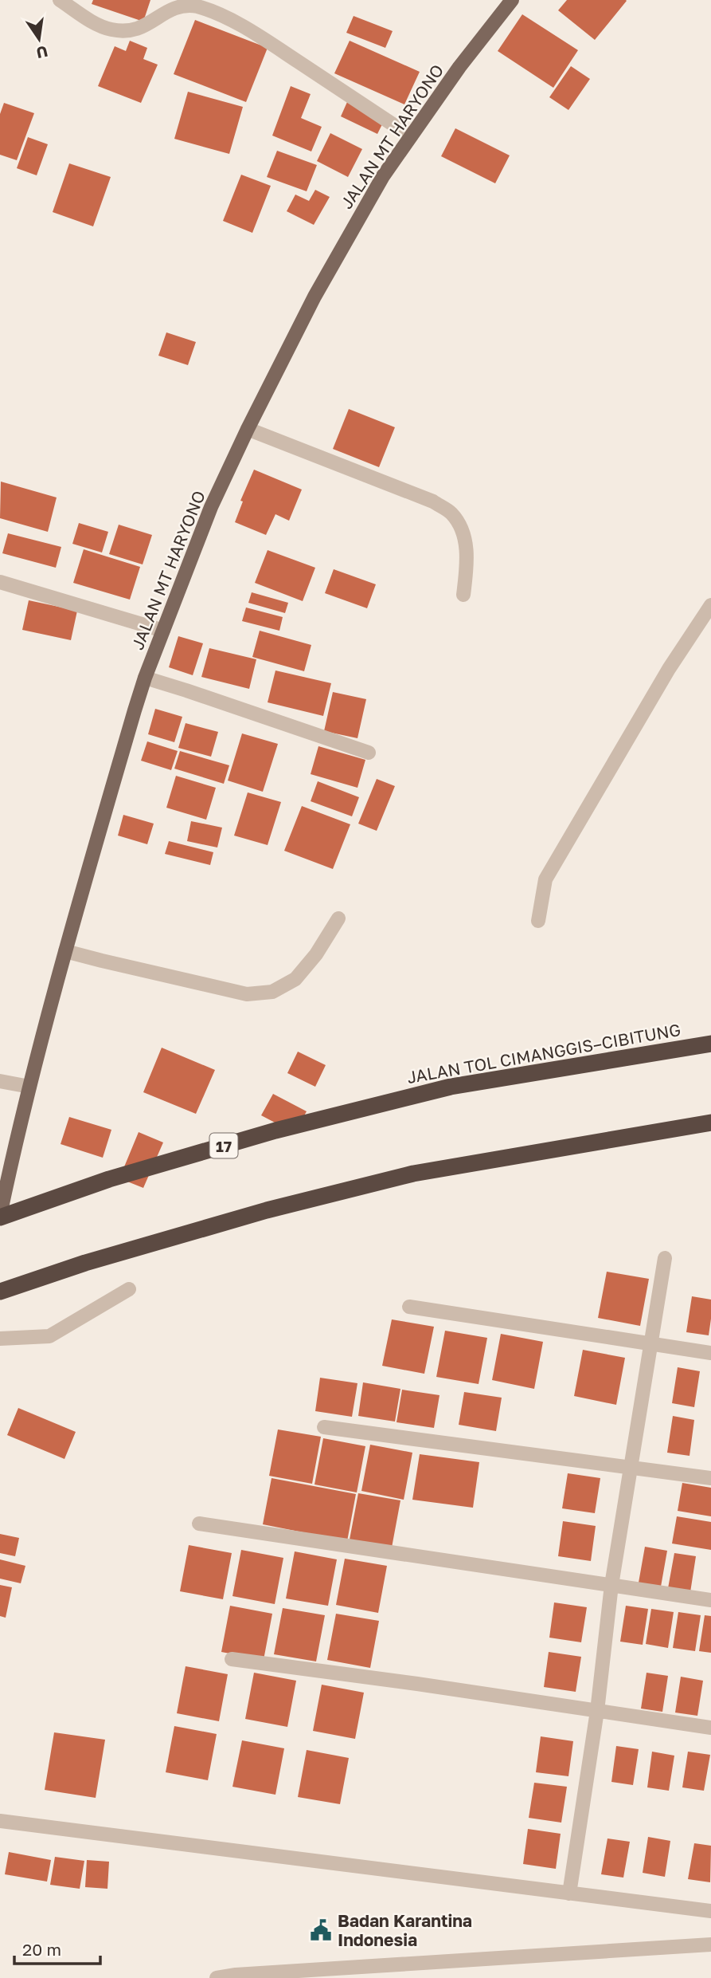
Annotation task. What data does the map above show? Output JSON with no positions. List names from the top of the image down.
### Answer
{
  "streets": {
    "highway": ["JALAN TOL CIMANGGIS–CIBITUNG", "17"],
    "main road": ["JALAN MT HARYONO"]
  },
  "crossings": [
    ["JALAN MT HARYONO", "JALAN TOL CIMANGGIS–CIBITUNG"]
  ],
  "places": {
    "public building": ["Badan Karantina Indonesia"]
  },
  "scale_bar": "20 m",
  "north": "bottom"
}
